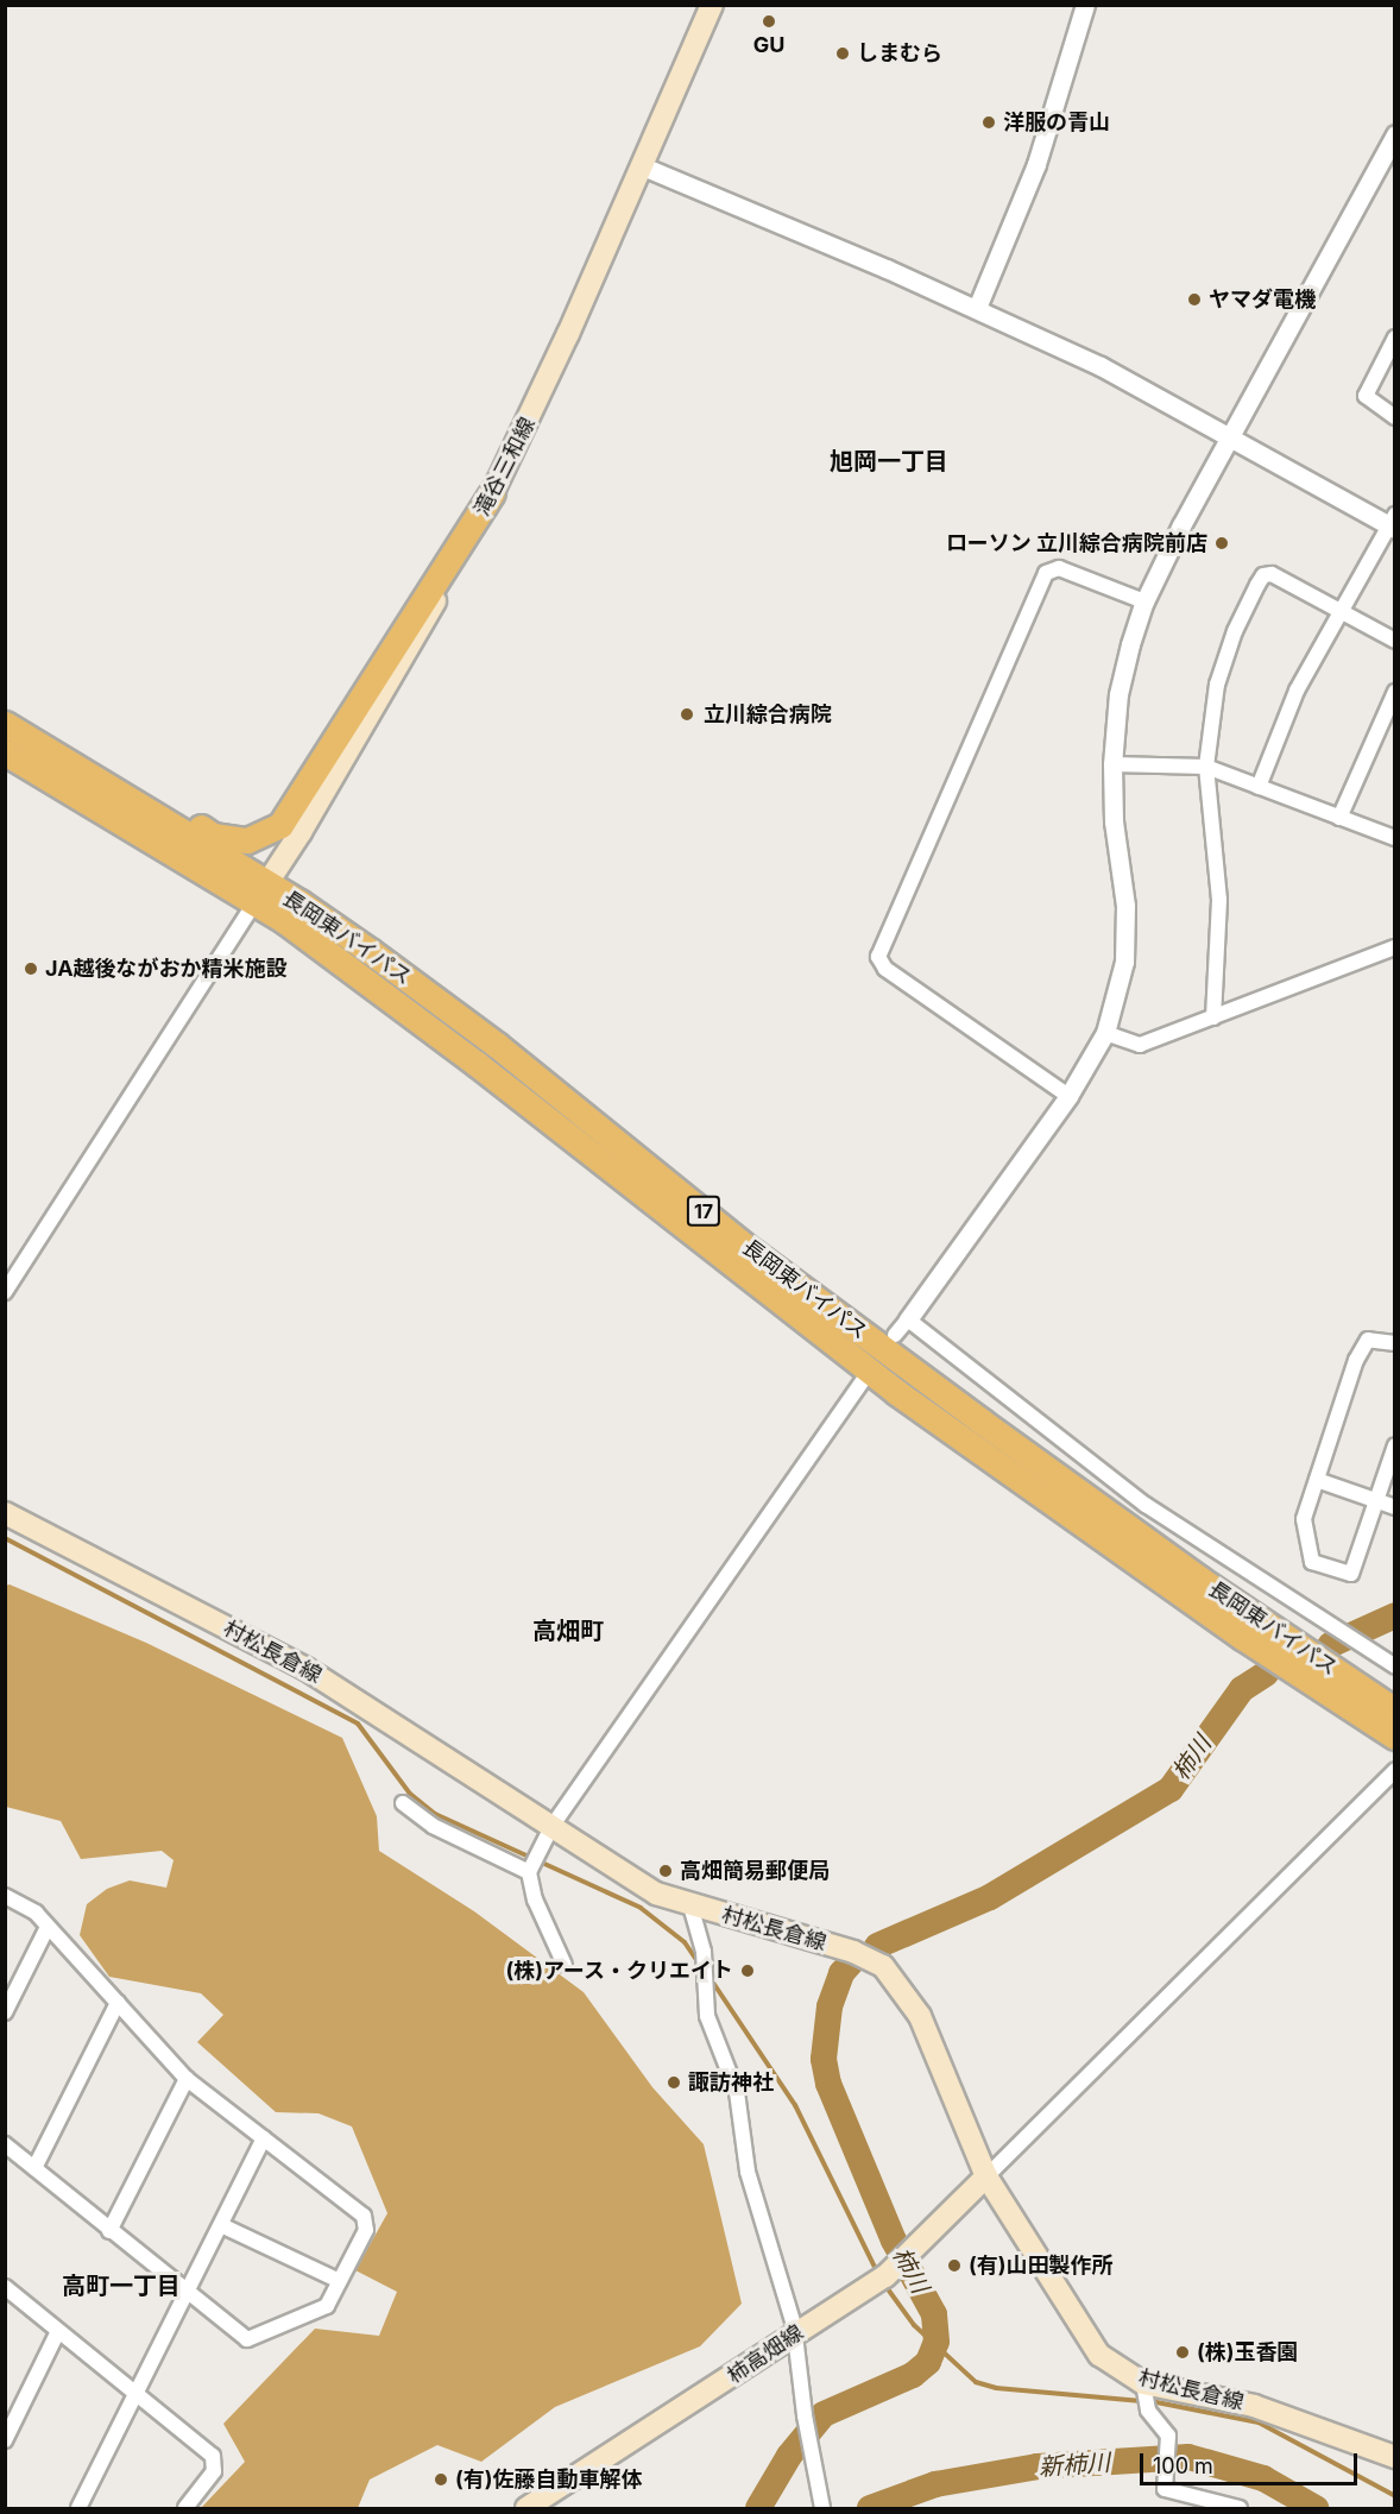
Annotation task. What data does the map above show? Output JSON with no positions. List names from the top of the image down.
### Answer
{
  "streets": {
    "highway": ["長岡東バイパス", "17"],
    "main road": ["滝谷三和線", "村松長倉線", "柿高畑線"]
  },
  "crossings": [
    ["滝谷三和線", "長岡東バイパス"],
    ["村松長倉線", "柿高畑線"]
  ],
  "districts": ["旭岡一丁目", "高畑町", "高町一丁目"],
  "water": ["柿川", "新柿川"],
  "places": [
    "GU",
    "しまむら",
    "洋服の青山",
    "ヤマダ電機",
    "ローソン 立川綜合病院前店",
    "立川綜合病院",
    "JA越後ながおか精米施設",
    "高畑簡易郵便局",
    "(株)アース・クリエイト",
    "諏訪神社",
    "(有)山田製作所",
    "(株)玉香園",
    "(有)佐藤自動車解体"
  ],
  "scale_bar": "100 m"
}
